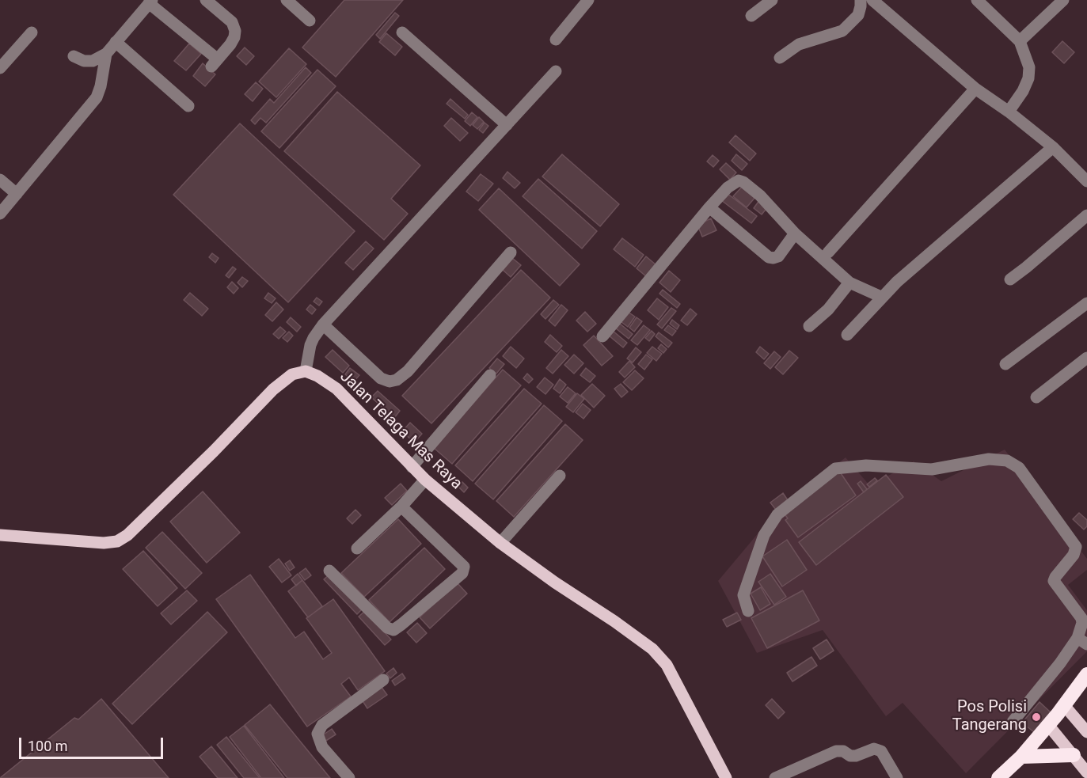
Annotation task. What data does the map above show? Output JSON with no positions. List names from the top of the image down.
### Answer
{
  "streets": {
    "main road": ["Jalan Telaga Mas Raya"]
  },
  "places": ["Pos Polisi Tangerang"],
  "scale_bar": "100 m"
}
